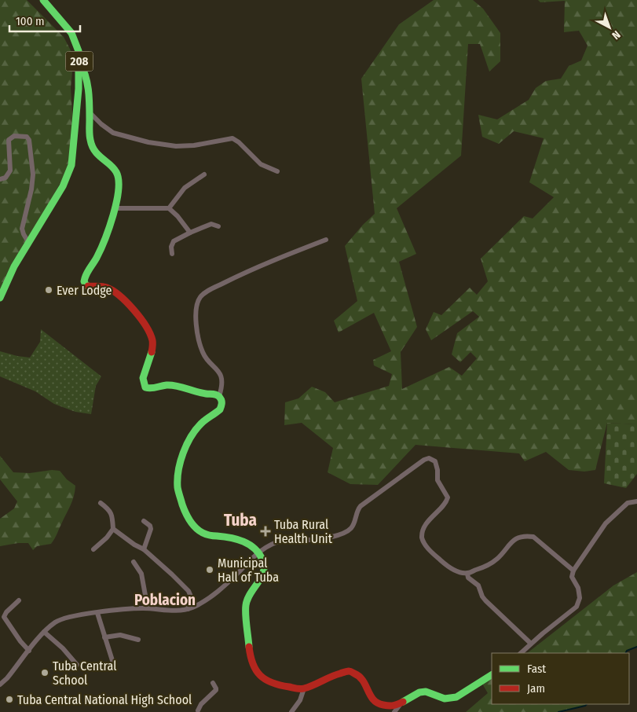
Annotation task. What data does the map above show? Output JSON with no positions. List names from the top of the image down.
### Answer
{
  "streets": {
    "street": ["208"]
  },
  "districts": ["Tuba", "Poblacion"],
  "places": {
    "other": [
      "Ever Lodge",
      "Municipal Hall of Tuba",
      "Tuba Central School",
      "Tuba Central National High School"
    ],
    "health": ["Tuba Rural Health Unit"]
  },
  "legend": ["Fast", "Jam"],
  "scale_bar": "100 m",
  "north": "bottom right"
}
